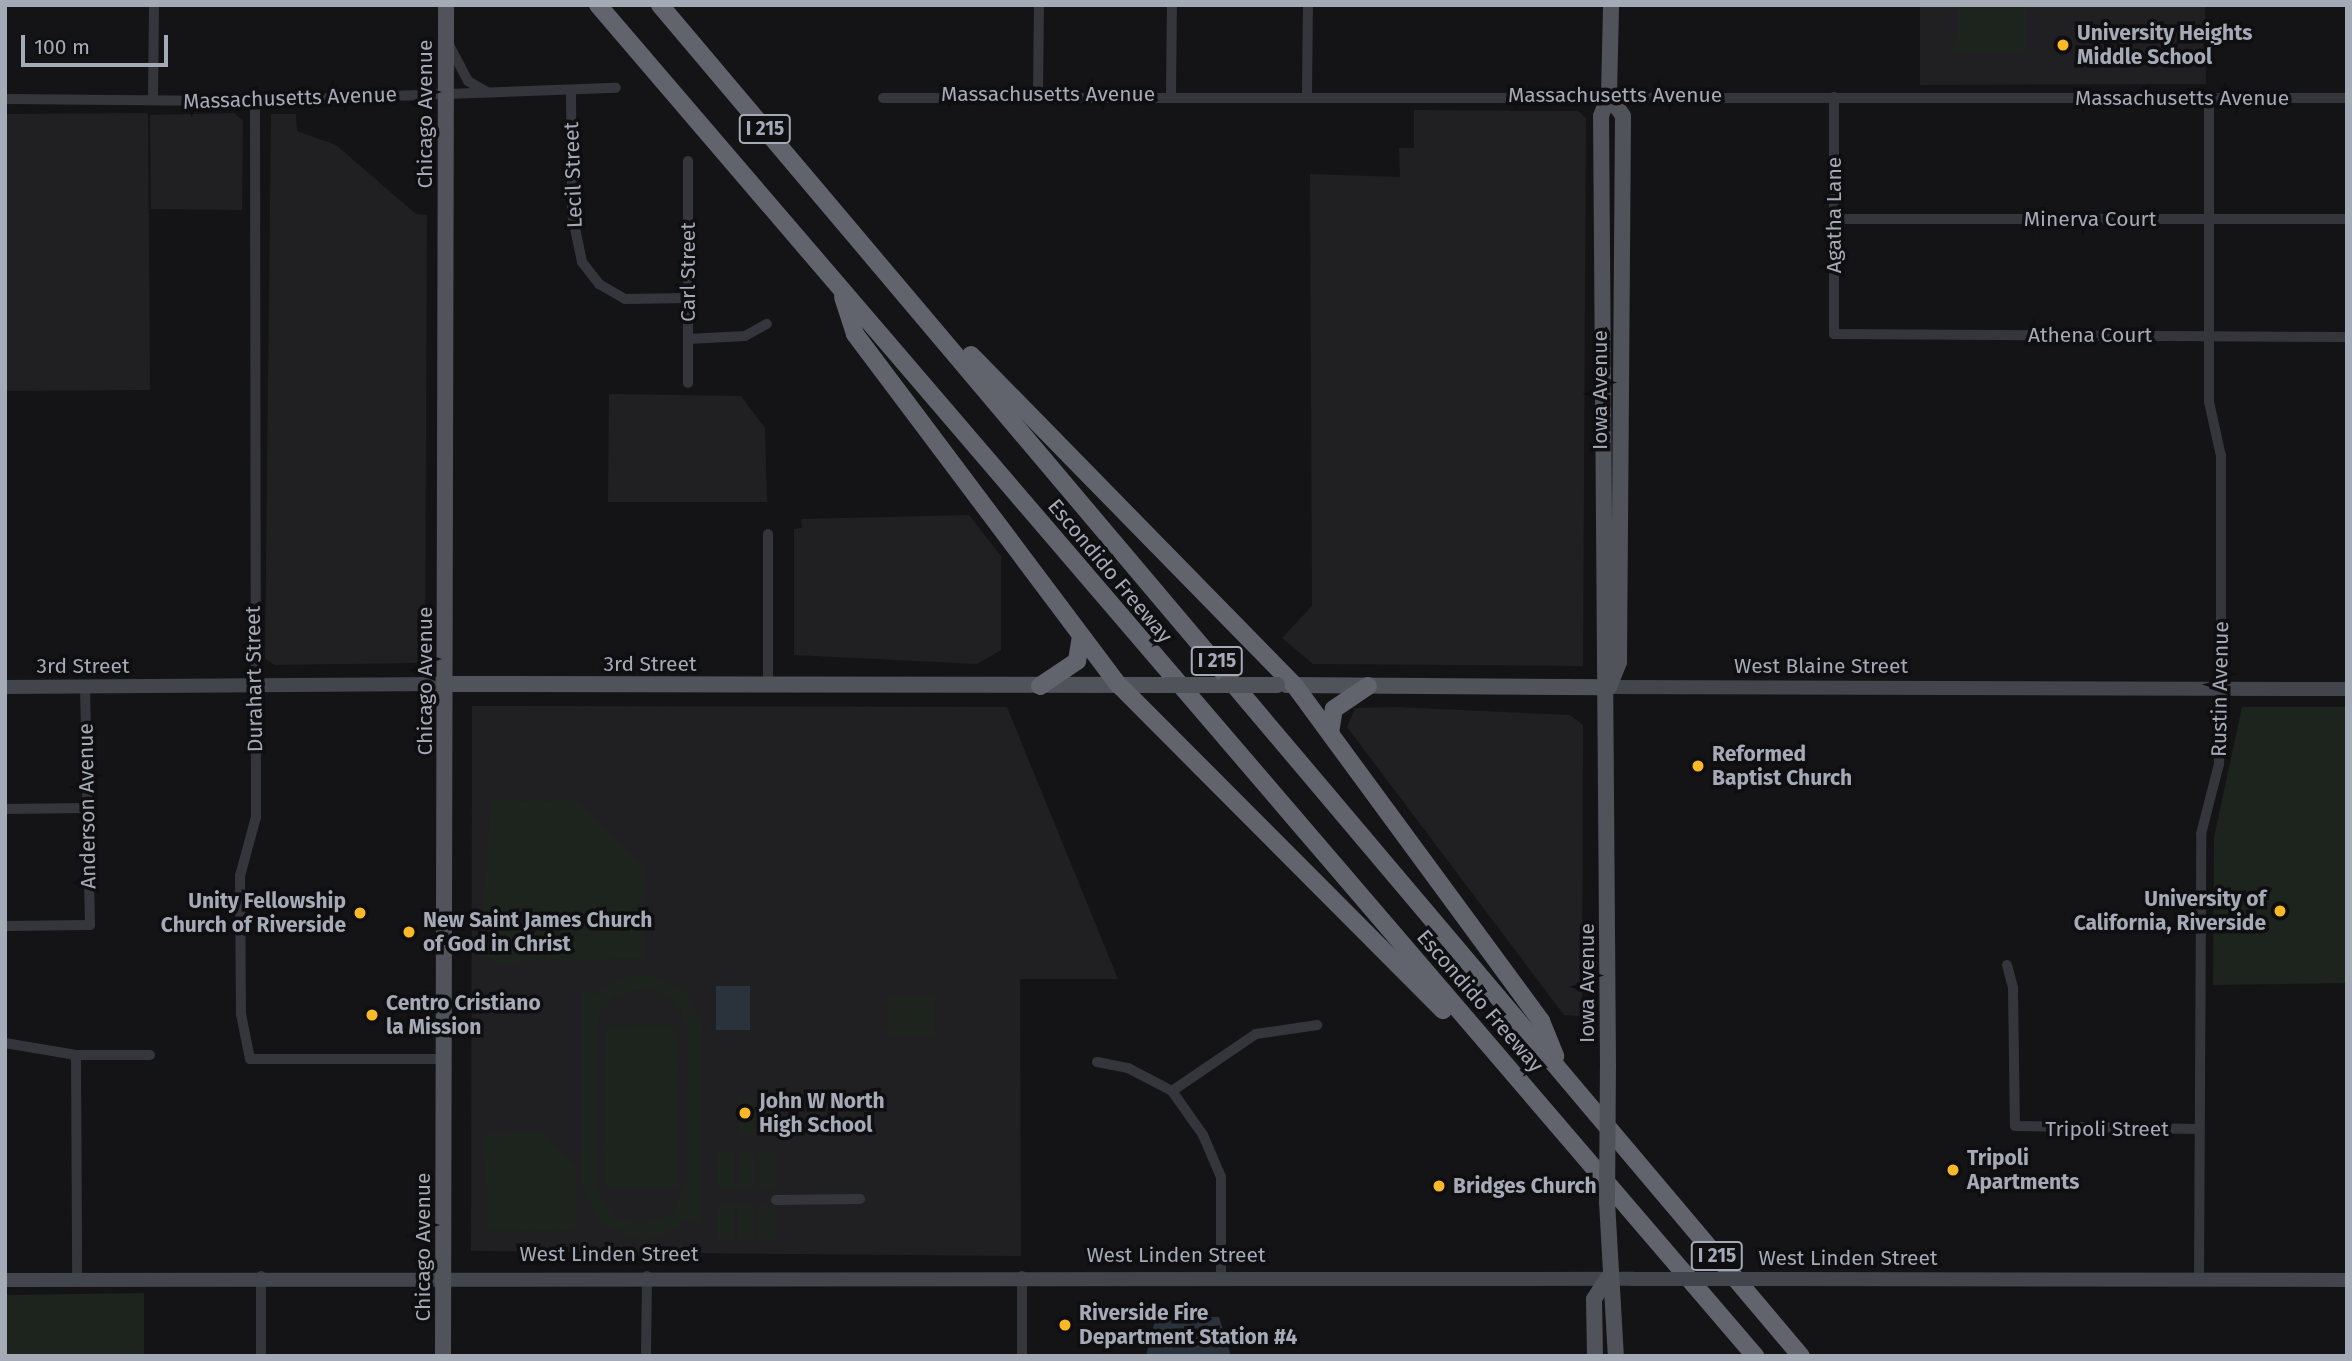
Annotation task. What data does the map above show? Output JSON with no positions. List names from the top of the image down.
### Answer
{
  "streets": {
    "highway": ["I 215", "Escondido Freeway"],
    "main road": [
      "Chicago Avenue",
      "Iowa Avenue",
      "3rd Street",
      "West Blaine Street",
      "West Linden Street"
    ],
    "street": [
      "Massachusetts Avenue",
      "Lecil Street",
      "Agatha Lane",
      "Minerva Court",
      "Carl Street",
      "Athena Court",
      "Durahart Street",
      "Rustin Avenue",
      "Anderson Avenue",
      "Tripoli Street"
    ]
  },
  "crossings": [
    ["Massachusetts Avenue", "Chicago Avenue"],
    ["Massachusetts Avenue", "Lecil Street"],
    ["Massachusetts Avenue", "Agatha Lane"],
    ["Massachusetts Avenue", "Iowa Avenue"],
    ["Massachusetts Avenue", "Durahart Street"],
    ["Massachusetts Avenue", "Rustin Avenue"],
    ["Chicago Avenue", "3rd Street"],
    ["Chicago Avenue", "Durahart Street"],
    ["Chicago Avenue", "West Linden Street"],
    ["Lecil Street", "Carl Street"],
    ["Agatha Lane", "Minerva Court"],
    ["Agatha Lane", "Athena Court"],
    ["Minerva Court", "Rustin Avenue"],
    ["Athena Court", "Rustin Avenue"],
    ["Iowa Avenue", "West Blaine Street"],
    ["Iowa Avenue", "West Linden Street"],
    ["3rd Street", "West Blaine Street"],
    ["3rd Street", "Durahart Street"],
    ["3rd Street", "Anderson Avenue"],
    ["West Blaine Street", "Rustin Avenue"],
    ["Rustin Avenue", "Tripoli Street"],
    ["Rustin Avenue", "West Linden Street"]
  ],
  "places": [
    "University Heights Middle School",
    "Reformed Baptist Church",
    "University of California, Riverside",
    "Unity Fellowship Church of Riverside",
    "New Saint James Church of God in Christ",
    "Centro Cristiano la Mission",
    "John W North High School",
    "Tripoli Apartments",
    "Bridges Church",
    "Riverside Fire Department Station #4"
  ],
  "scale_bar": "100 m"
}
